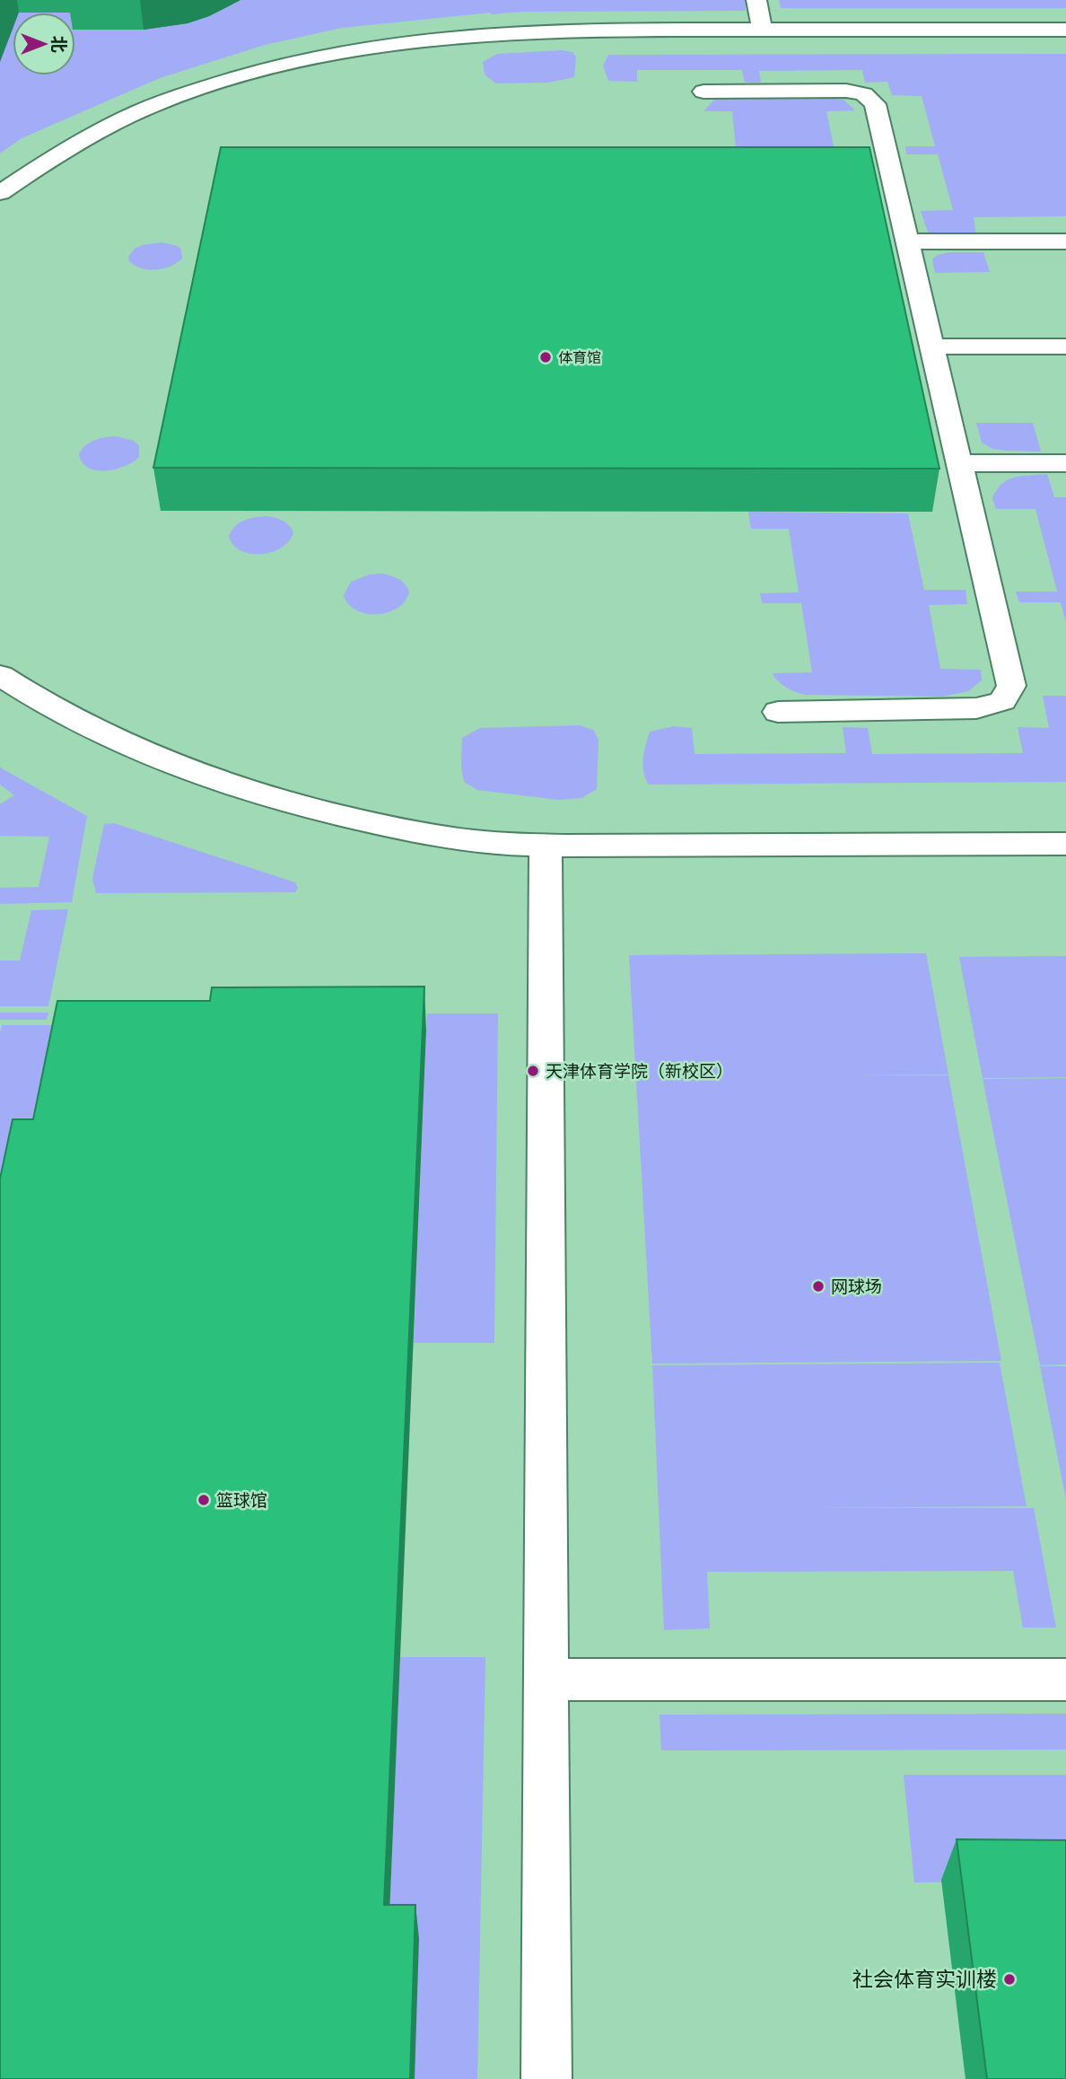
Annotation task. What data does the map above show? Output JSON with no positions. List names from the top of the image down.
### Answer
{
  "places": [
    "体育馆",
    "天津体育学院（新校区）",
    "网球场",
    "篮球馆",
    "社会体育实训楼"
  ],
  "north": "right"
}
